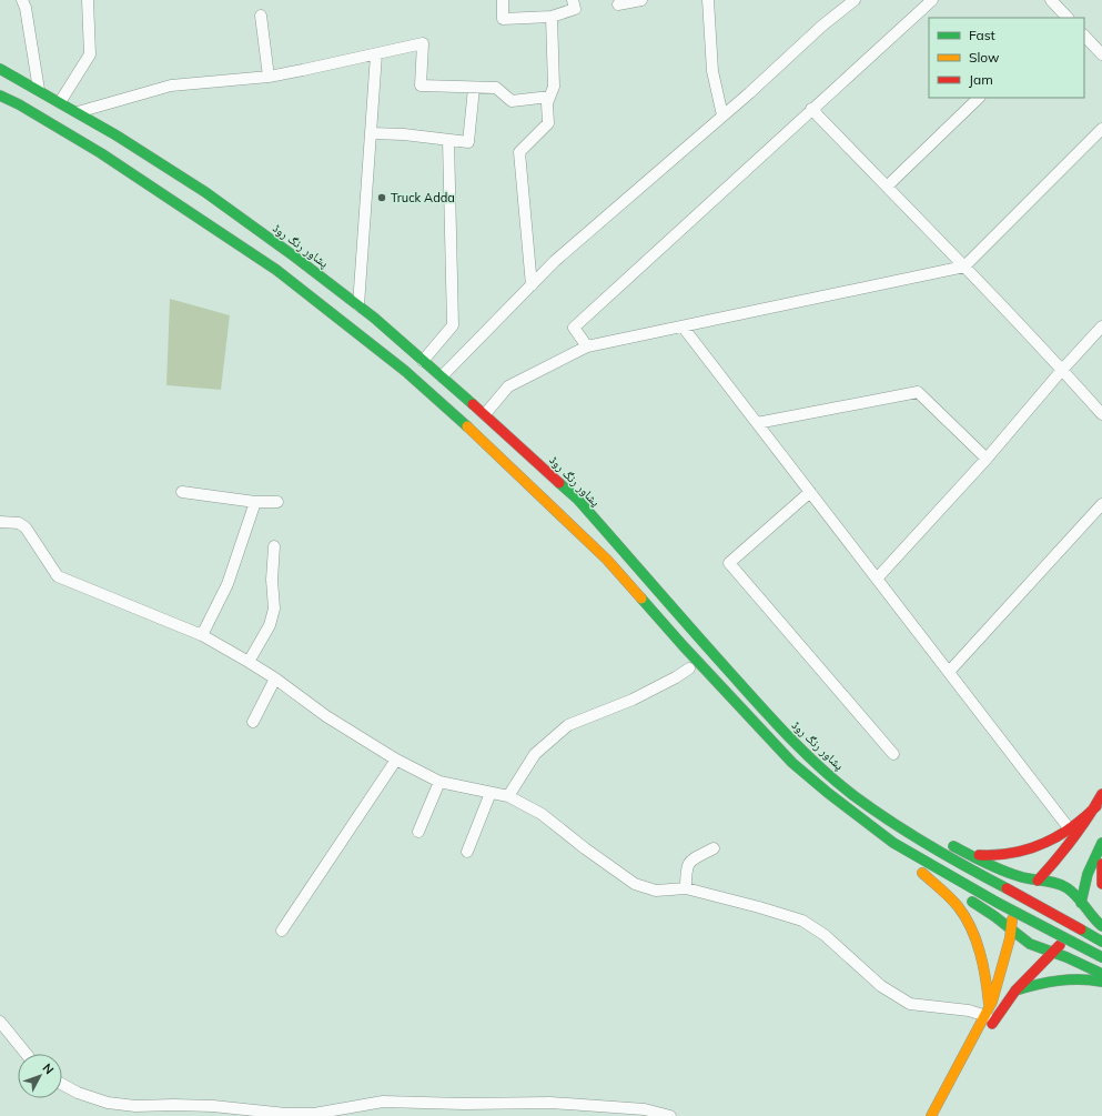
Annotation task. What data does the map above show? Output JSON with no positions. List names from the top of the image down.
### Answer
{
  "streets": {
    "main road": ["پشاور رنگ روڈ"]
  },
  "places": ["Truck Adda"],
  "legend": ["Fast", "Slow", "Jam"],
  "north": "top right"
}
